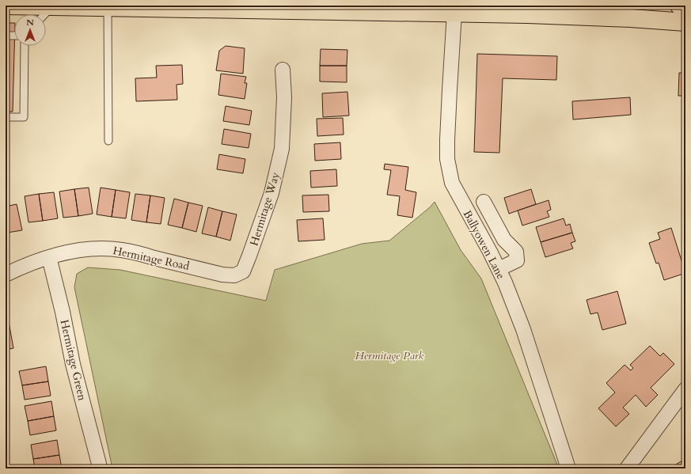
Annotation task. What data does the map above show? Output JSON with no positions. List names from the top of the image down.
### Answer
{
  "streets": {
    "street": [
      "Hermitage Way",
      "Ballyowen Lane",
      "Hermitage Road",
      "Hermitage Green"
    ]
  },
  "crossings": [
    ["Hermitage Way", "Hermitage Road"],
    ["Hermitage Road", "Hermitage Green"]
  ],
  "parks": ["Hermitage Park"],
  "north": "top"
}
